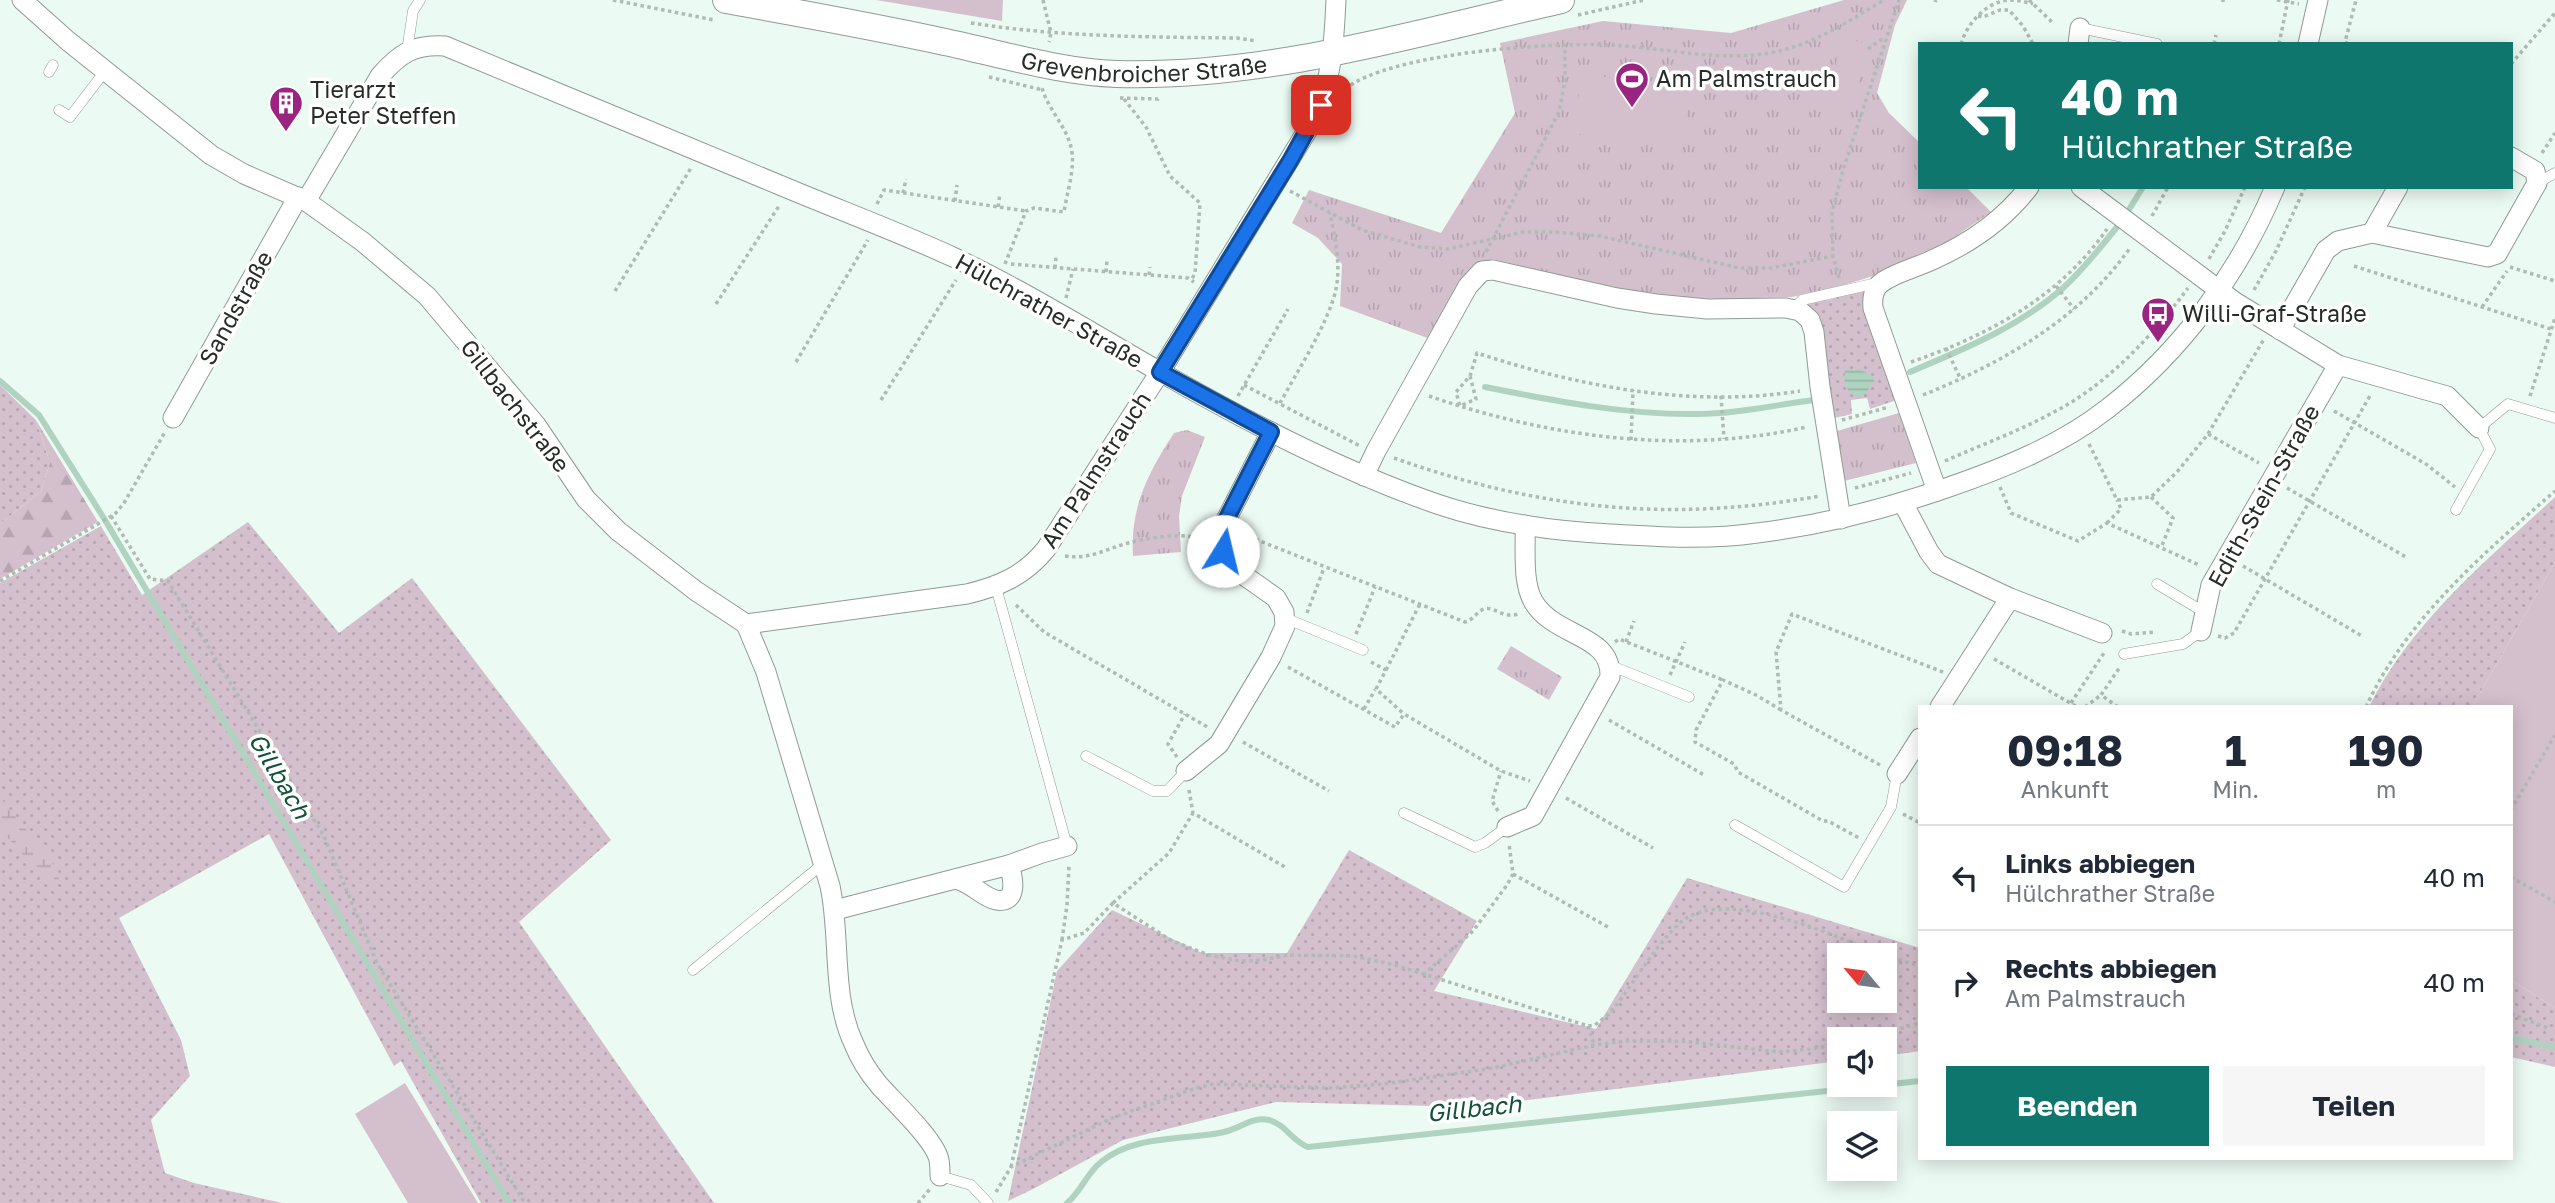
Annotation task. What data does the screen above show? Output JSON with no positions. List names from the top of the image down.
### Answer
{
  "streets": {
    "main road": ["Grevenbroicher Straße"],
    "street": [
      "Sandstraße",
      "Hülchrather Straße",
      "Gillbachstraße",
      "Am Palmstrauch",
      "Edith-Stein-Straße"
    ]
  },
  "crossings": [
    ["Grevenbroicher Straße", "Am Palmstrauch"],
    ["Sandstraße", "Hülchrather Straße"],
    ["Sandstraße", "Gillbachstraße"],
    ["Hülchrather Straße", "Am Palmstrauch"],
    ["Gillbachstraße", "Am Palmstrauch"]
  ],
  "water": ["Gillbach"],
  "places": {
    "sports": ["Am Palmstrauch"],
    "building": ["Tierarzt Peter Steffen"],
    "bus stop": ["Willi-Graf-Straße"]
  },
  "north": "top left",
  "page": {
    "turn": ["40 m", "Hülchrather Straße"],
    "eta": [
      "09:18",
      "Ankunft",
      "1",
      "Min.",
      "190",
      "m"
    ],
    "list": [
      {
        "name": "Links abbiegen",
        "note": "Hülchrather Straße",
        "value": "40 m"
      },
      {
        "name": "Rechts abbiegen",
        "note": "Am Palmstrauch",
        "value": "40 m"
      }
    ],
    "buttons": ["Beenden", "Teilen"]
  }
}
